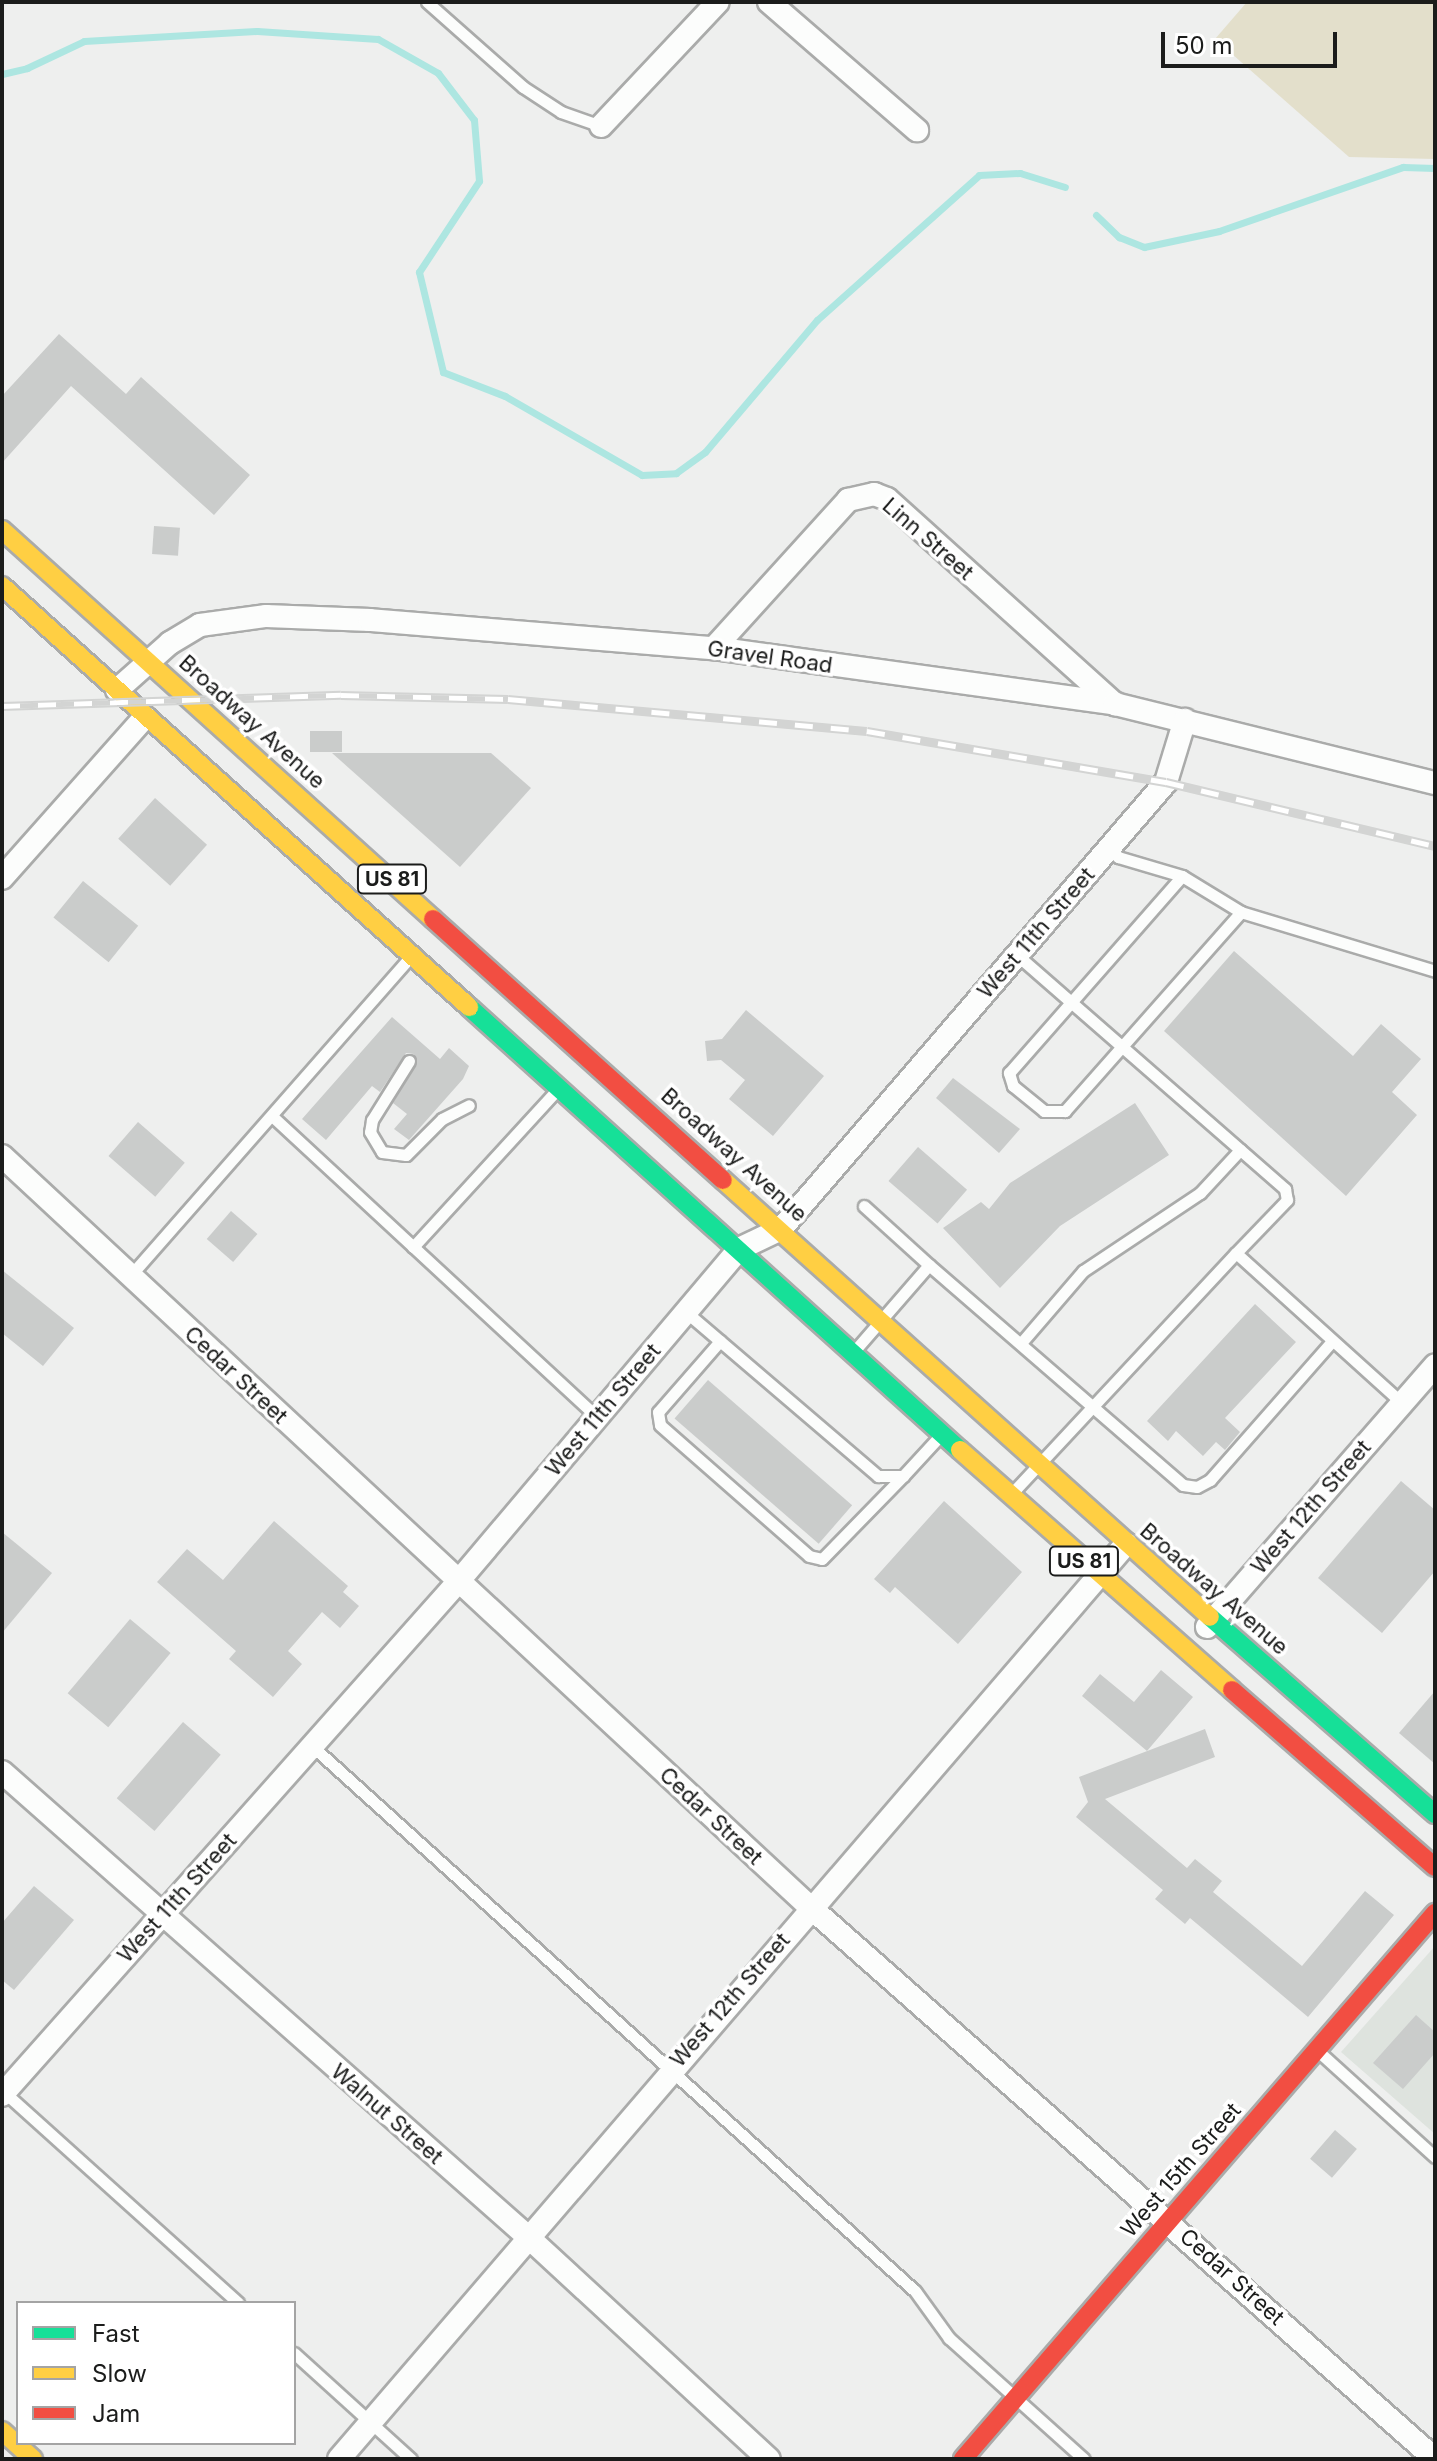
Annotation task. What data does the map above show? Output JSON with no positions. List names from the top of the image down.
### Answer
{
  "streets": {
    "main road": ["Broadway Avenue", "US 81", "West 15th Street"],
    "street": [
      "Linn Street",
      "Gravel Road",
      "West 11th Street",
      "Cedar Street",
      "West 12th Street",
      "Walnut Street"
    ]
  },
  "crossings": [
    ["Linn Street", "Gravel Road"],
    ["Gravel Road", "Broadway Avenue"],
    ["Gravel Road", "US 81"],
    ["Gravel Road", "West 11th Street"],
    ["Broadway Avenue", "West 11th Street"],
    ["Broadway Avenue", "West 12th Street"],
    ["US 81", "West 11th Street"],
    ["US 81", "West 12th Street"],
    ["West 11th Street", "Cedar Street"],
    ["West 11th Street", "Walnut Street"],
    ["Cedar Street", "West 12th Street"],
    ["Cedar Street", "West 15th Street"],
    ["West 12th Street", "Walnut Street"]
  ],
  "legend": ["Fast", "Slow", "Jam"],
  "scale_bar": "50 m"
}
